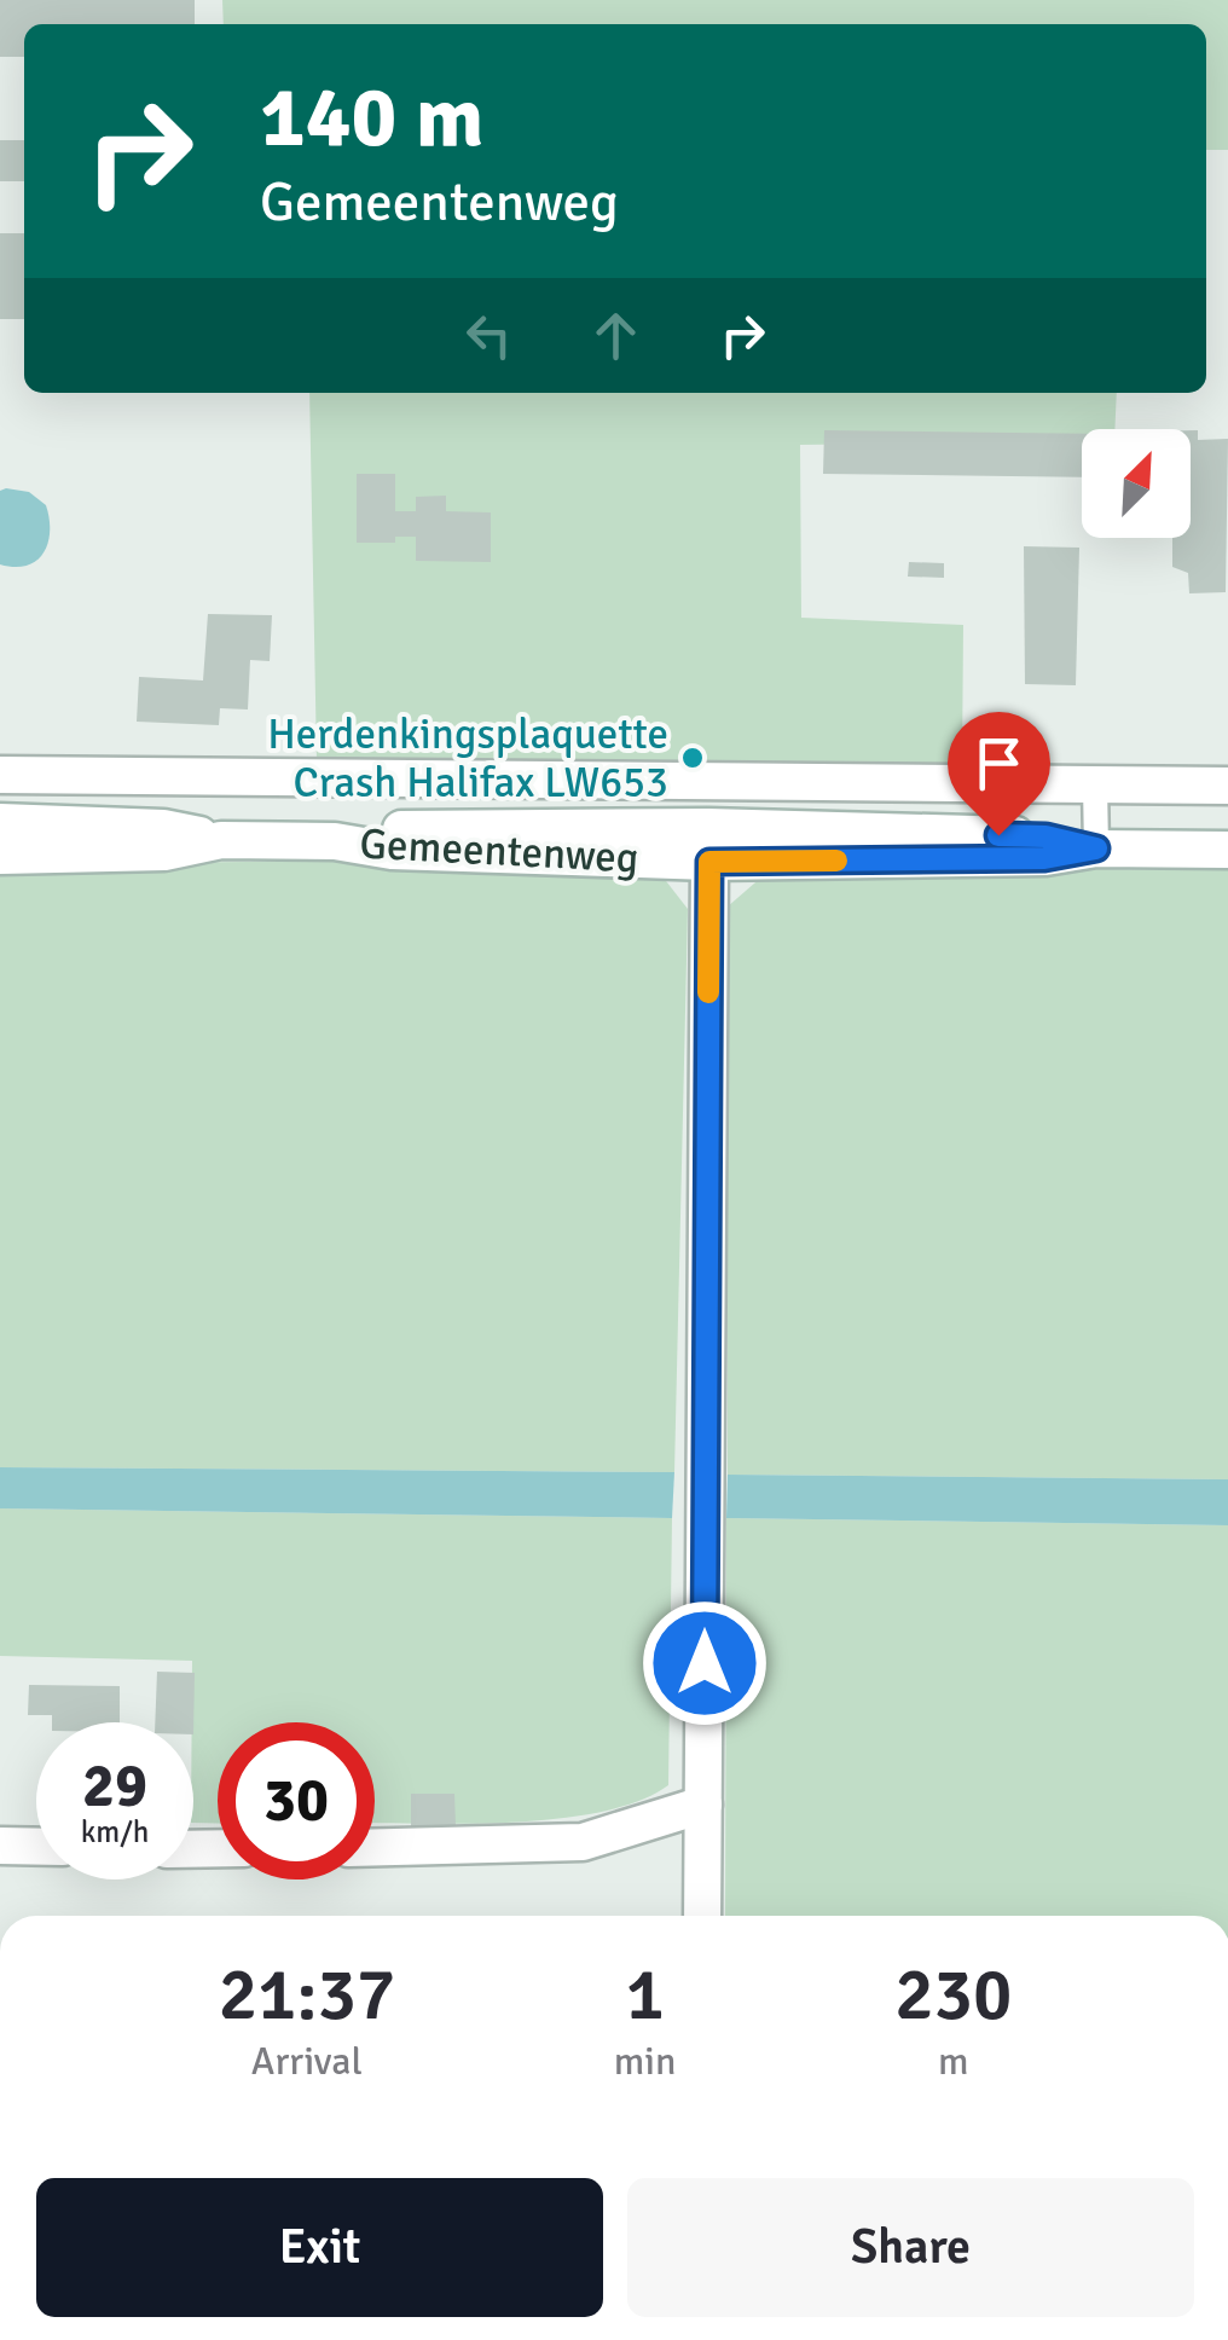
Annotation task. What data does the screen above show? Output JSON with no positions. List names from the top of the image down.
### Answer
{
  "streets": {
    "street": ["Gemeentenweg"]
  },
  "places": ["Herdenkingsplaquette Crash Halifax LW653"],
  "north": "top right",
  "page": {
    "turn": ["140 m", "Gemeentenweg"],
    "speed": "29 km/h",
    "limit": "30",
    "eta": [
      "21:37",
      "Arrival",
      "1",
      "min",
      "230",
      "m"
    ],
    "buttons": ["Exit", "Share"]
  }
}
